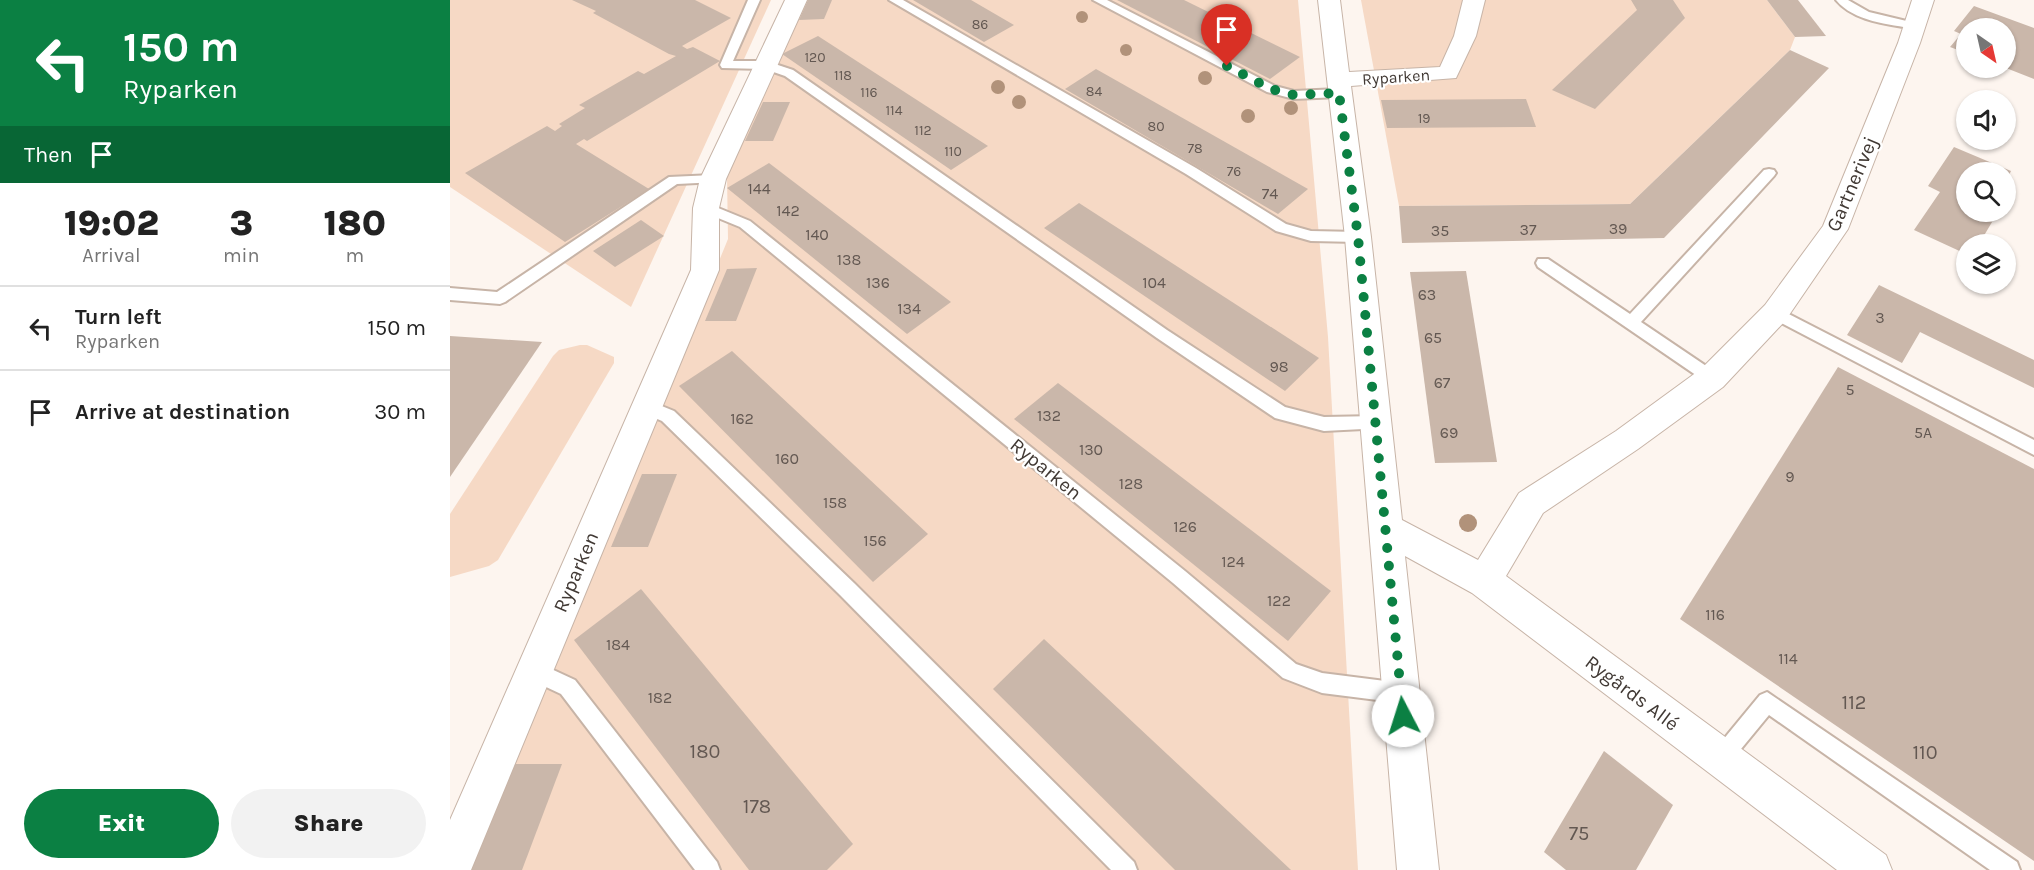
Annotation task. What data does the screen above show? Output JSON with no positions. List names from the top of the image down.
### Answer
{
  "streets": {
    "street": ["Ryparken", "Gartnerivej", "Rygårds Allé"]
  },
  "crossings": [
    ["Ryparken", "Rygårds Allé"],
    ["Gartnerivej", "Rygårds Allé"]
  ],
  "house_numbers": [
    "86",
    "120",
    "118",
    "84",
    "116",
    "114",
    "19",
    "80",
    "112",
    "78",
    "110",
    "76",
    "144",
    "74",
    "142",
    "39",
    "37",
    "35",
    "140",
    "138",
    "136",
    "104",
    "63",
    "134",
    "3",
    "65",
    "98",
    "67",
    "5",
    "132",
    "162",
    "69",
    "5A",
    "130",
    "160",
    "9",
    "128",
    "158",
    "126",
    "156",
    "124",
    "122",
    "116",
    "184",
    "114",
    "182",
    "112",
    "180",
    "110",
    "178",
    "75"
  ],
  "north": "bottom right",
  "page": {
    "turn": ["150 m", "Ryparken"],
    "then": "Then",
    "eta": [
      "19:02",
      "Arrival",
      "3",
      "min",
      "180",
      "m"
    ],
    "list": [
      {
        "name": "Turn left",
        "note": "Ryparken",
        "value": "150 m"
      },
      {
        "name": "Arrive at destination",
        "value": "30 m"
      }
    ],
    "buttons": ["Exit", "Share"]
  }
}
